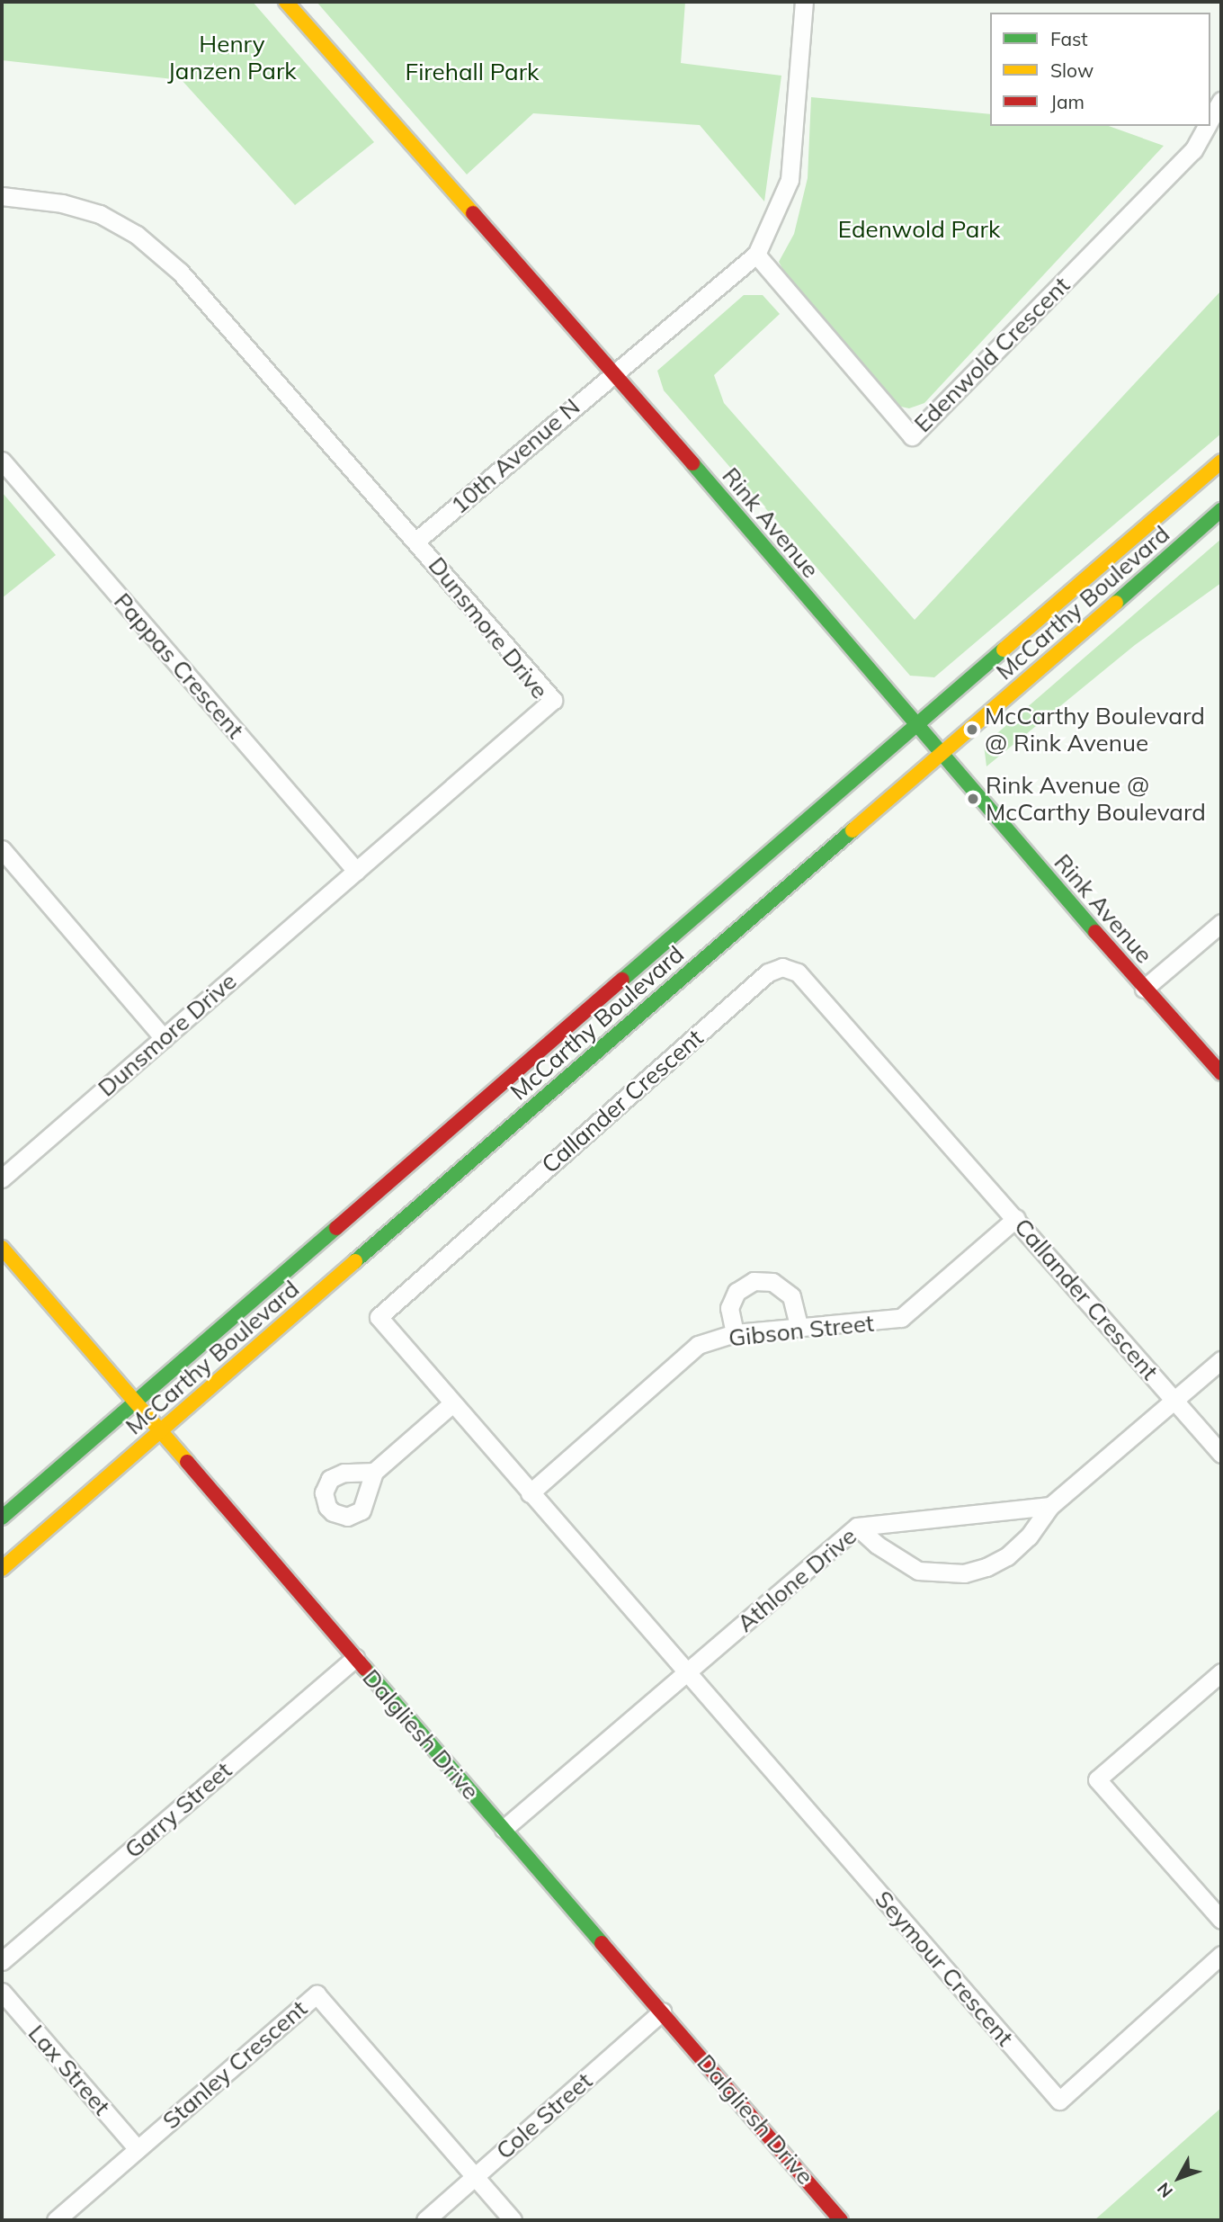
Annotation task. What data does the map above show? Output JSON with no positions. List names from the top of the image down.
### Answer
{
  "streets": {
    "main road": ["Rink Avenue", "McCarthy Boulevard", "Dalgliesh Drive"],
    "street": [
      "Edenwold Crescent",
      "10th Avenue N",
      "Dunsmore Drive",
      "Pappas Crescent",
      "Callander Crescent",
      "Gibson Street",
      "Athlone Drive",
      "Garry Street",
      "Seymour Crescent",
      "Stanley Crescent",
      "Lax Street",
      "Cole Street"
    ]
  },
  "crossings": [
    ["10th Avenue N", "Rink Avenue"],
    ["10th Avenue N", "Dunsmore Drive"],
    ["Rink Avenue", "McCarthy Boulevard"],
    ["McCarthy Boulevard", "Dalgliesh Drive"],
    ["Dunsmore Drive", "Pappas Crescent"],
    ["Callander Crescent", "Gibson Street"],
    ["Callander Crescent", "Athlone Drive"],
    ["Callander Crescent", "Seymour Crescent"],
    ["Athlone Drive", "Dalgliesh Drive"],
    ["Athlone Drive", "Seymour Crescent"],
    ["Dalgliesh Drive", "Garry Street"],
    ["Dalgliesh Drive", "Cole Street"],
    ["Stanley Crescent", "Lax Street"],
    ["Stanley Crescent", "Cole Street"]
  ],
  "parks": ["Henry Janzen Park", "Firehall Park", "Edenwold Park"],
  "places": ["McCarthy Boulevard @ Rink Avenue", "Rink Avenue @ McCarthy Boulevard"],
  "legend": ["Fast", "Slow", "Jam"],
  "north": "bottom left"
}
